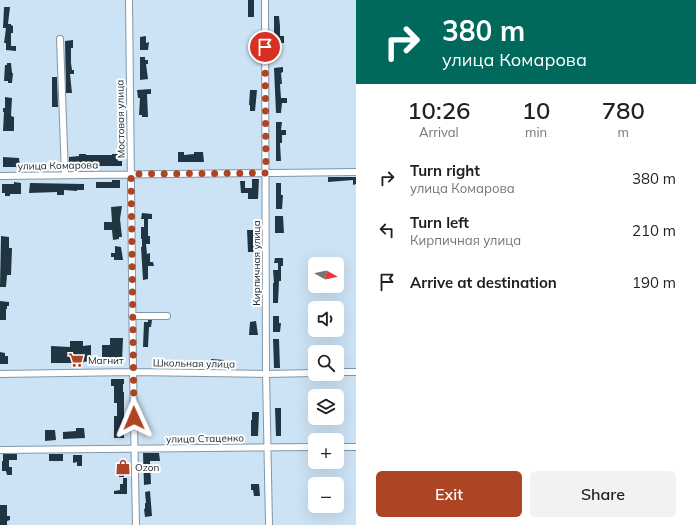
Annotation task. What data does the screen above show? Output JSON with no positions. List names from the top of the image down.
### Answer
{
  "streets": {
    "street": [
      "Мостовая улица",
      "улица Комарова",
      "Кирпичная улица",
      "Школьная улица",
      "улица Стаценко"
    ]
  },
  "crossings": [
    ["Мостовая улица", "улица Комарова"],
    ["Мостовая улица", "Школьная улица"],
    ["Мостовая улица", "улица Стаценко"],
    ["улица Комарова", "Кирпичная улица"],
    ["Кирпичная улица", "Школьная улица"],
    ["Кирпичная улица", "улица Стаценко"]
  ],
  "places": {
    "supermarket": ["Магнит"],
    "shop": ["Ozon"]
  },
  "north": "right",
  "page": {
    "turn": ["380 m", "улица Комарова"],
    "eta": [
      "10:26",
      "Arrival",
      "10",
      "min",
      "780",
      "m"
    ],
    "list": [
      {
        "name": "Turn right",
        "note": "улица Комарова",
        "value": "380 m"
      },
      {
        "name": "Turn left",
        "note": "Кирпичная улица",
        "value": "210 m"
      },
      {
        "name": "Arrive at destination",
        "value": "190 m"
      }
    ],
    "map_buttons": ["+", "−"],
    "buttons": ["Exit", "Share"]
  }
}
